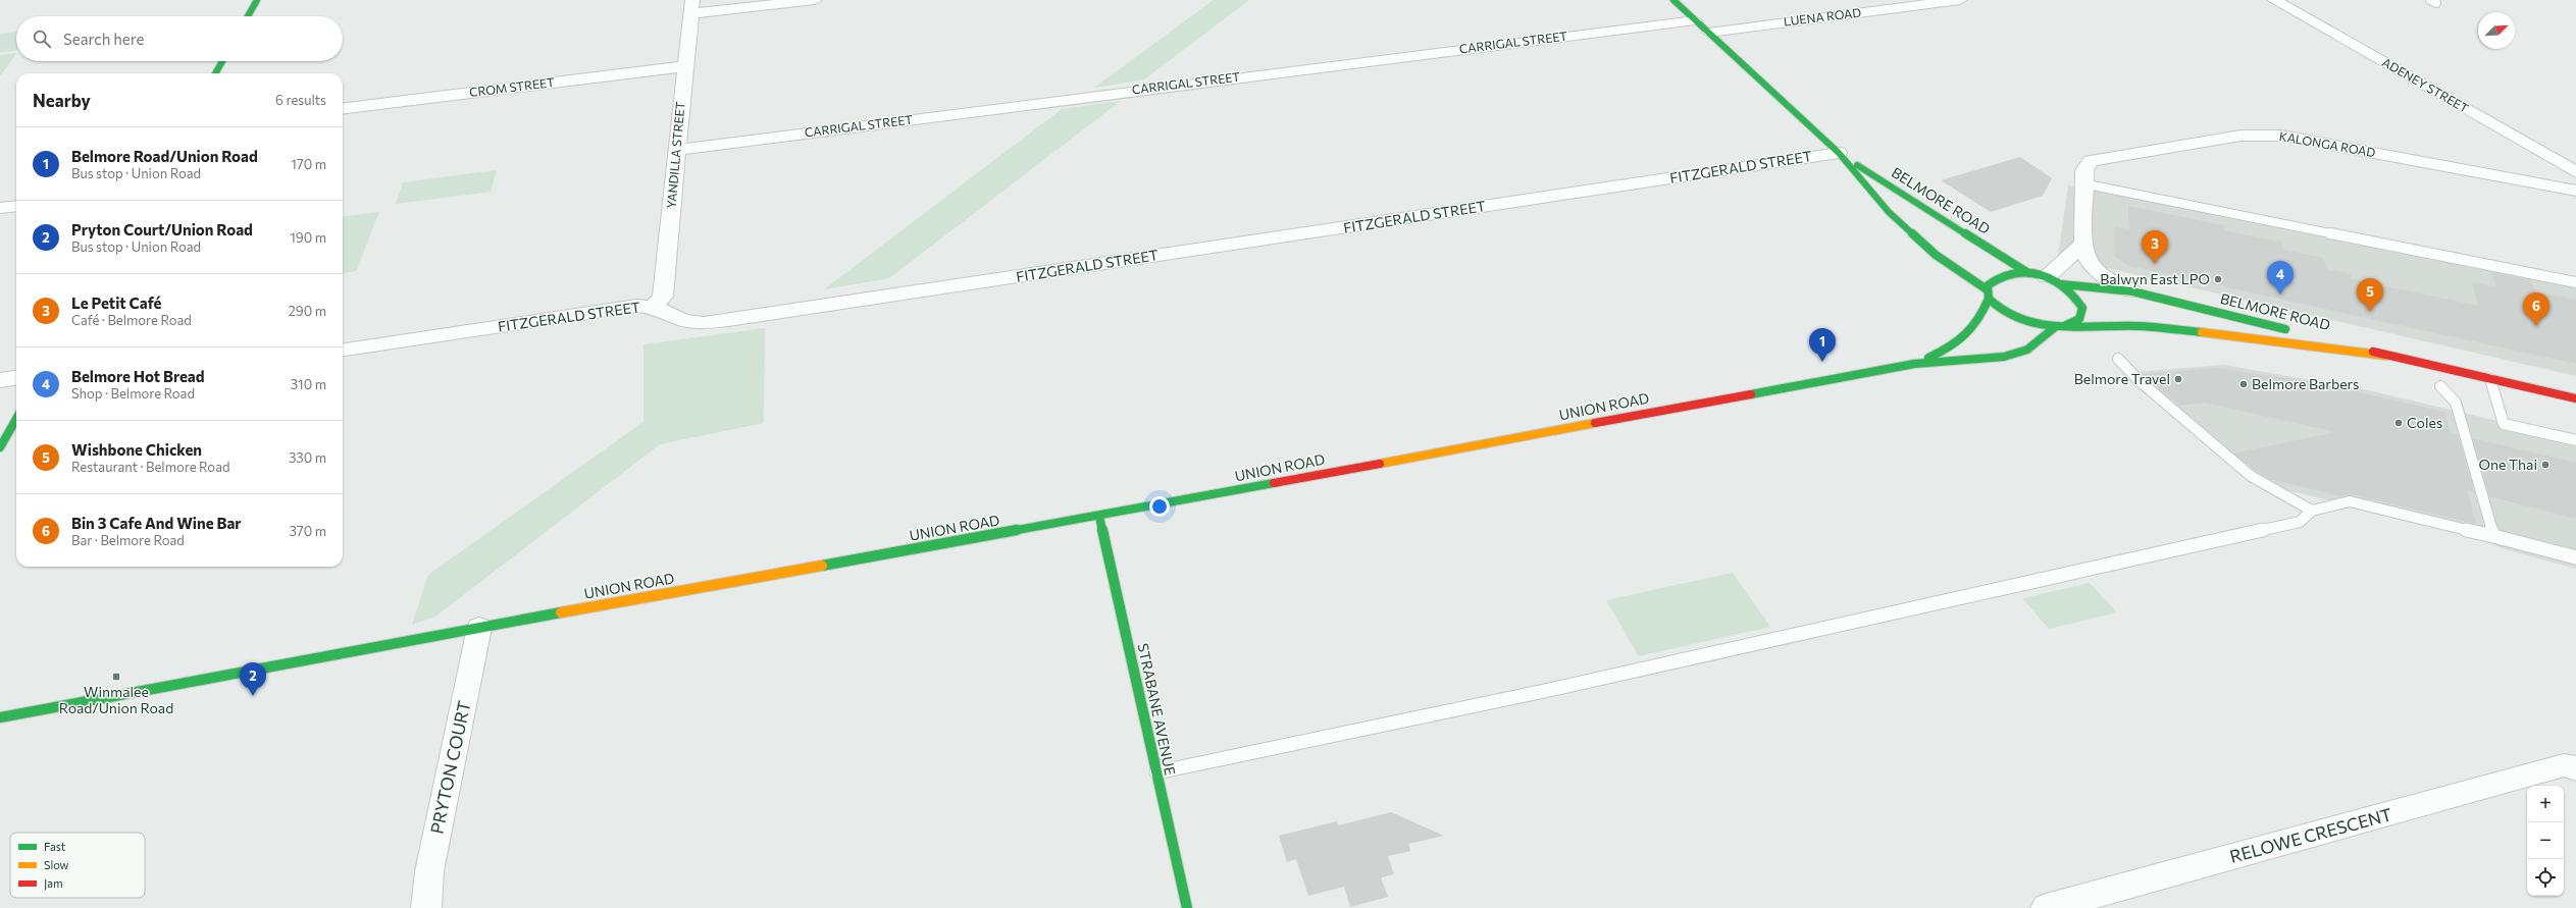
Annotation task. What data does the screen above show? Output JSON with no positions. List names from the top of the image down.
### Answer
{
  "streets": {
    "main road": ["BELMORE ROAD", "UNION ROAD", "STRABANE AVENUE"],
    "street": [
      "LUENA ROAD",
      "CARRIGAL STREET",
      "ADENEY STREET",
      "CROM STREET",
      "KALONGA ROAD",
      "YANDILLA STREET",
      "FITZGERALD STREET",
      "PRYTON COURT",
      "RELOWE CRESCENT"
    ]
  },
  "crossings": [
    ["LUENA ROAD", "BELMORE ROAD"],
    ["CARRIGAL STREET", "YANDILLA STREET"],
    ["CARRIGAL STREET", "BELMORE ROAD"],
    ["CROM STREET", "YANDILLA STREET"],
    ["YANDILLA STREET", "FITZGERALD STREET"],
    ["FITZGERALD STREET", "BELMORE ROAD"],
    ["BELMORE ROAD", "UNION ROAD"],
    ["UNION ROAD", "STRABANE AVENUE"],
    ["UNION ROAD", "PRYTON COURT"]
  ],
  "places": {
    "other": [
      "Balwyn East LPO",
      "Belmore Travel",
      "Belmore Barbers",
      "Coles",
      "One Thai"
    ],
    "transit": ["Winmalee Road/Union Road"]
  },
  "legend": ["Fast", "Slow", "Jam"],
  "north": "top right",
  "page": {
    "search": "Search here",
    "heading": ["Nearby", "6 results"],
    "list": [
      {
        "mark": "1",
        "name": "Belmore Road/Union Road",
        "note": "Bus stop · Union Road",
        "value": "170 m"
      },
      {
        "mark": "2",
        "name": "Pryton Court/Union Road",
        "note": "Bus stop · Union Road",
        "value": "190 m"
      },
      {
        "mark": "3",
        "name": "Le Petit Café",
        "note": "Café · Belmore Road",
        "value": "290 m"
      },
      {
        "mark": "4",
        "name": "Belmore Hot Bread",
        "note": "Shop · Belmore Road",
        "value": "310 m"
      },
      {
        "mark": "5",
        "name": "Wishbone Chicken",
        "note": "Restaurant · Belmore Road",
        "value": "330 m"
      },
      {
        "mark": "6",
        "name": "Bin 3 Cafe And Wine Bar",
        "note": "Bar · Belmore Road",
        "value": "370 m"
      }
    ],
    "pins": [
      "3",
      "4",
      "5",
      "6",
      "1",
      "2"
    ],
    "map_buttons": ["+", "−"]
  }
}
